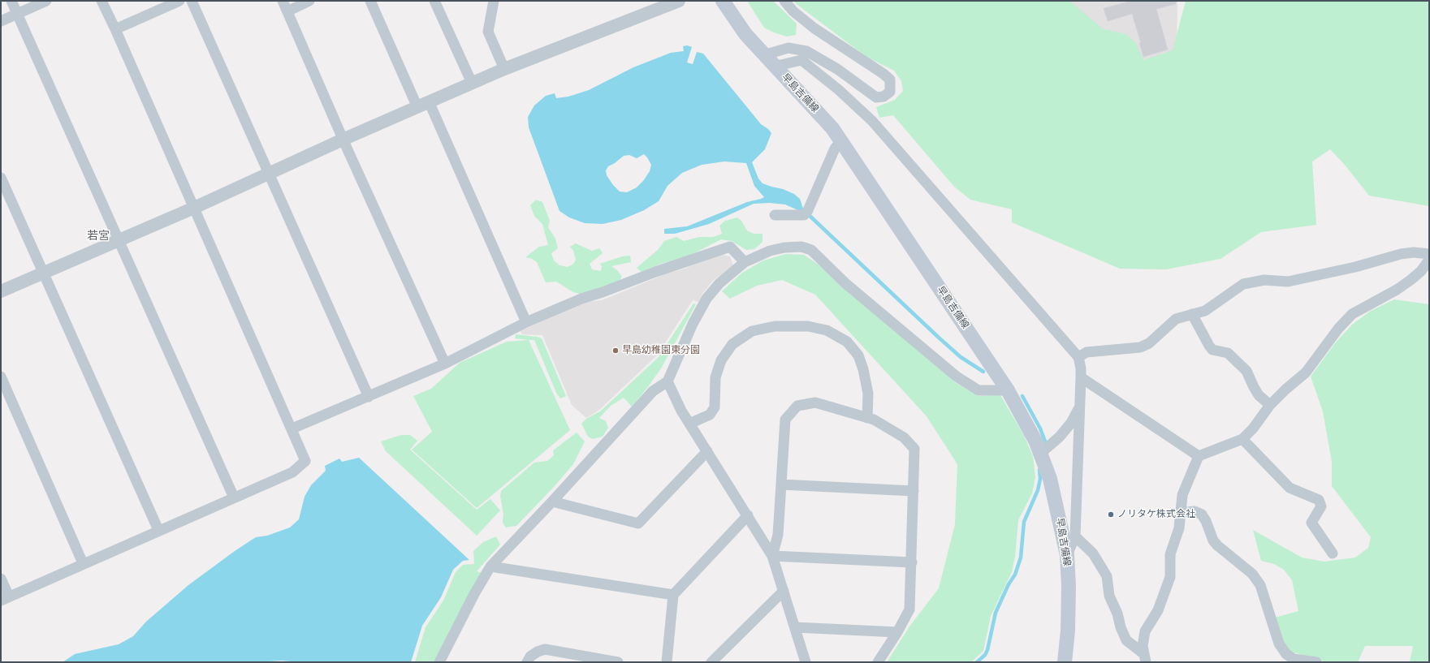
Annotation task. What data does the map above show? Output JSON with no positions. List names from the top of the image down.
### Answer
{
  "streets": {
    "main road": ["早島吉備線"]
  },
  "districts": ["若宮"],
  "places": ["早島幼稚園東分園", "ノリタケ株式会社"]
}
